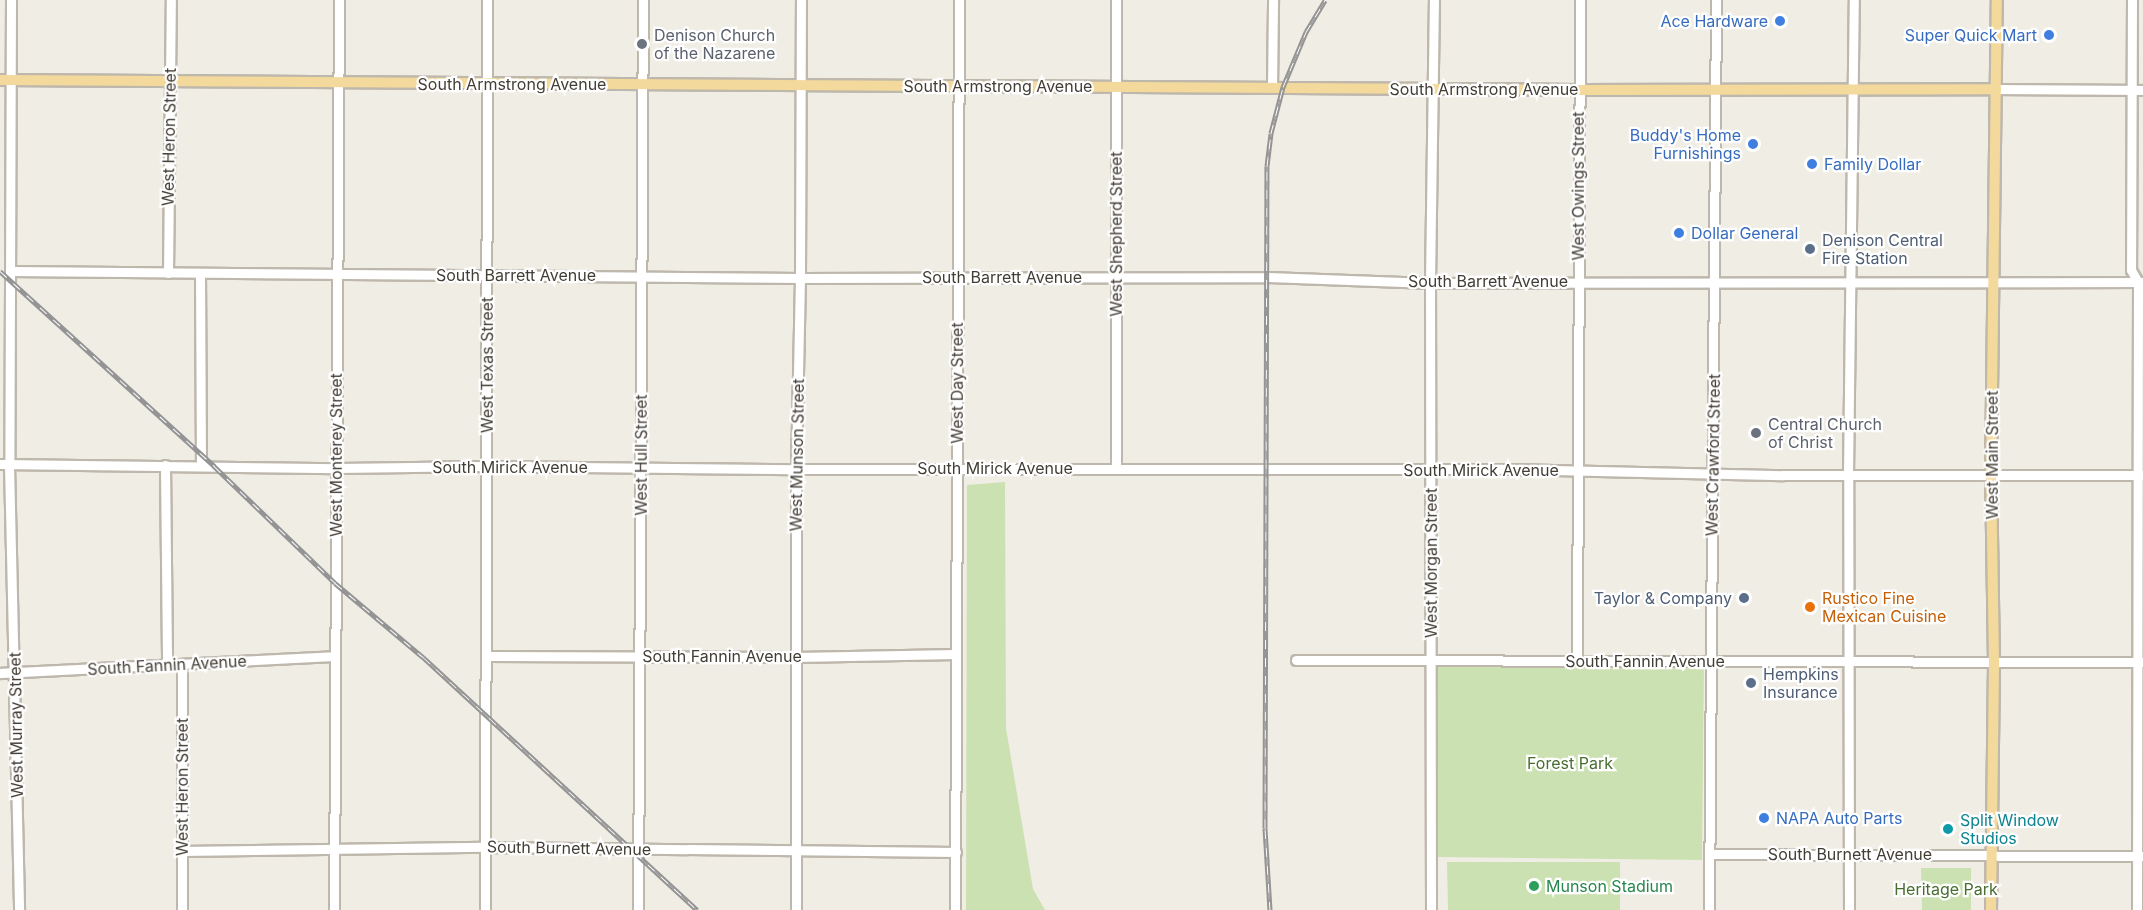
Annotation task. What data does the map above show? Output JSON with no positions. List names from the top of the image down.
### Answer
{
  "streets": {
    "main road": ["South Armstrong Avenue", "West Main Street"],
    "street": [
      "West Heron Street",
      "West Owings Street",
      "West Shepherd Street",
      "South Barrett Avenue",
      "West Texas Street",
      "West Day Street",
      "West Monterey Street",
      "West Hull Street",
      "West Munson Street",
      "West Crawford Street",
      "South Mirick Avenue",
      "West Morgan Street",
      "South Fannin Avenue",
      "West Murray Street",
      "South Burnett Avenue"
    ]
  },
  "crossings": [
    ["South Armstrong Avenue", "West Heron Street"],
    ["South Armstrong Avenue", "West Owings Street"],
    ["South Armstrong Avenue", "West Shepherd Street"],
    ["South Armstrong Avenue", "West Texas Street"],
    ["South Armstrong Avenue", "West Day Street"],
    ["South Armstrong Avenue", "West Monterey Street"],
    ["South Armstrong Avenue", "West Hull Street"],
    ["South Armstrong Avenue", "West Munson Street"],
    ["South Armstrong Avenue", "West Crawford Street"],
    ["South Armstrong Avenue", "West Main Street"],
    ["South Armstrong Avenue", "West Morgan Street"],
    ["South Armstrong Avenue", "West Murray Street"],
    ["West Heron Street", "South Barrett Avenue"],
    ["West Heron Street", "South Fannin Avenue"],
    ["West Heron Street", "South Burnett Avenue"],
    ["West Owings Street", "South Barrett Avenue"],
    ["West Owings Street", "South Mirick Avenue"],
    ["West Owings Street", "South Fannin Avenue"],
    ["West Shepherd Street", "South Barrett Avenue"],
    ["West Shepherd Street", "South Mirick Avenue"],
    ["South Barrett Avenue", "West Texas Street"],
    ["South Barrett Avenue", "West Day Street"],
    ["South Barrett Avenue", "West Monterey Street"],
    ["South Barrett Avenue", "West Hull Street"],
    ["South Barrett Avenue", "West Munson Street"],
    ["South Barrett Avenue", "West Crawford Street"],
    ["South Barrett Avenue", "West Main Street"],
    ["South Barrett Avenue", "West Morgan Street"],
    ["South Barrett Avenue", "West Murray Street"],
    ["West Texas Street", "South Mirick Avenue"],
    ["West Texas Street", "South Fannin Avenue"],
    ["West Texas Street", "South Burnett Avenue"],
    ["West Day Street", "South Mirick Avenue"],
    ["West Day Street", "South Fannin Avenue"],
    ["West Day Street", "South Burnett Avenue"],
    ["West Monterey Street", "South Mirick Avenue"],
    ["West Monterey Street", "South Fannin Avenue"],
    ["West Monterey Street", "South Burnett Avenue"],
    ["West Hull Street", "South Mirick Avenue"],
    ["West Hull Street", "South Fannin Avenue"],
    ["West Hull Street", "South Burnett Avenue"],
    ["West Munson Street", "South Mirick Avenue"],
    ["West Munson Street", "South Fannin Avenue"],
    ["West Munson Street", "South Burnett Avenue"],
    ["West Crawford Street", "South Mirick Avenue"],
    ["West Crawford Street", "South Fannin Avenue"],
    ["West Crawford Street", "South Burnett Avenue"],
    ["West Main Street", "South Mirick Avenue"],
    ["West Main Street", "South Fannin Avenue"],
    ["West Main Street", "South Burnett Avenue"],
    ["South Mirick Avenue", "West Morgan Street"],
    ["South Mirick Avenue", "West Murray Street"],
    ["West Morgan Street", "South Fannin Avenue"],
    ["South Fannin Avenue", "West Murray Street"]
  ],
  "parks": ["Forest Park", "Heritage Park"],
  "places": [
    "Ace Hardware",
    "Super Quick Mart",
    "Denison Church of the Nazarene",
    "Buddy's Home Furnishings",
    "Family Dollar",
    "Dollar General",
    "Denison Central Fire Station",
    "Central Church of Christ",
    "Taylor & Company",
    "Rustico Fine Mexican Cuisine",
    "Hempkins Insurance",
    "NAPA Auto Parts",
    "Split Window Studios",
    "Munson Stadium"
  ]
}
